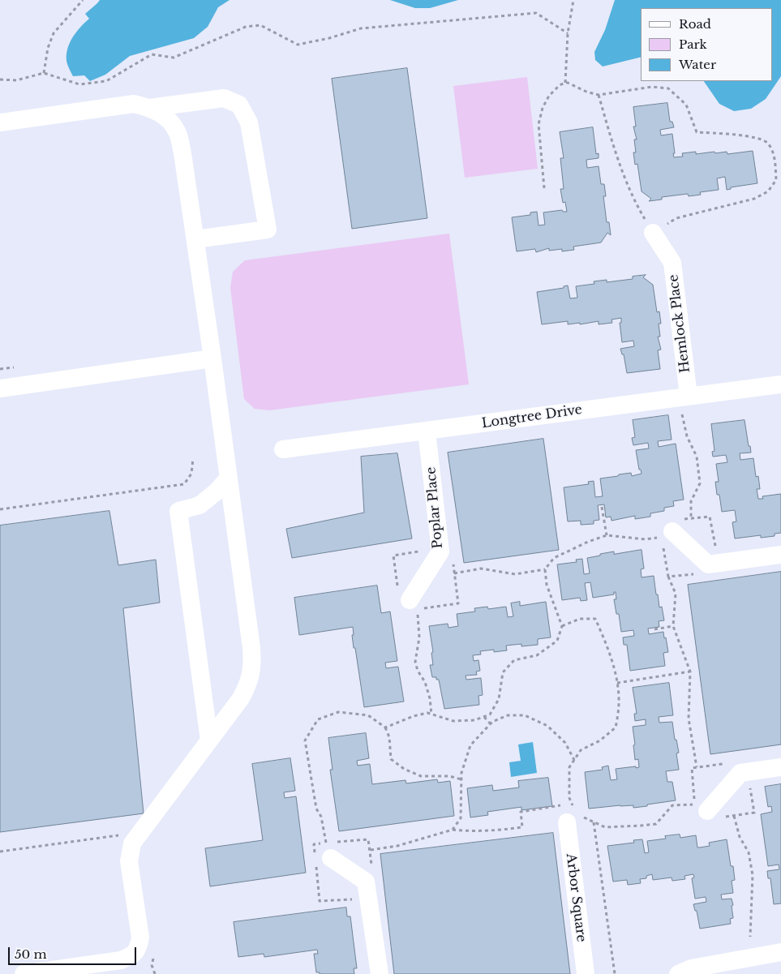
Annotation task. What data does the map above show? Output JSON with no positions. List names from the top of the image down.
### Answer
{
  "streets": {
    "street": [
      "Hemlock Place",
      "Longtree Drive",
      "Poplar Place",
      "Arbor Square"
    ]
  },
  "crossings": [
    ["Hemlock Place", "Longtree Drive"],
    ["Longtree Drive", "Poplar Place"]
  ],
  "legend": ["Road", "Park", "Water"],
  "scale_bar": "50 m"
}
